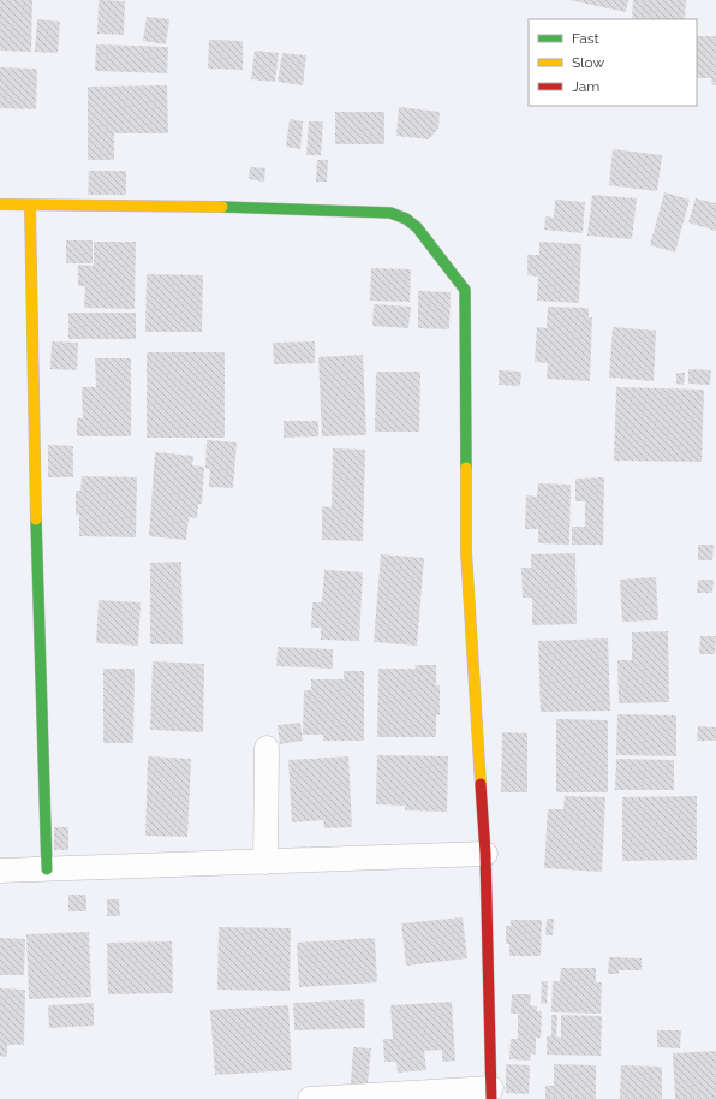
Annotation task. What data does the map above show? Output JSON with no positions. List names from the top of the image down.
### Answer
{
  "legend": ["Fast", "Slow", "Jam"]
}
